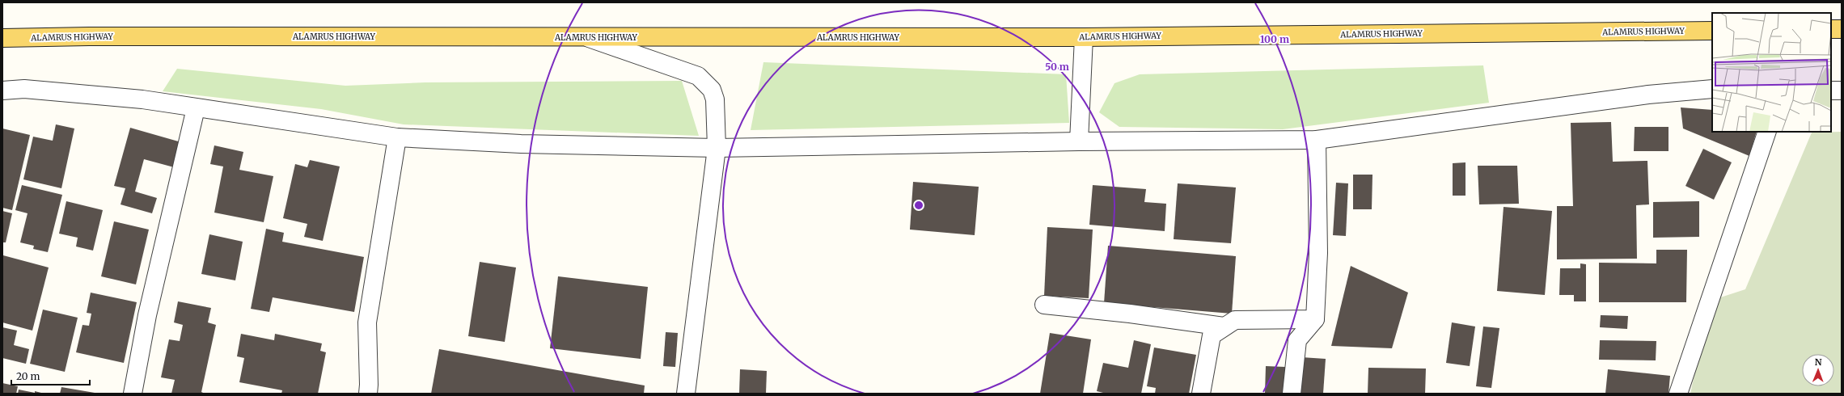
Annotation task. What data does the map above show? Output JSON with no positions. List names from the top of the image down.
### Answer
{
  "streets": {
    "main road": ["ALAMRUS HIGHWAY"]
  },
  "scale_bar": "20 m",
  "north": "top",
  "rings": ["100 m", "50 m"]
}
